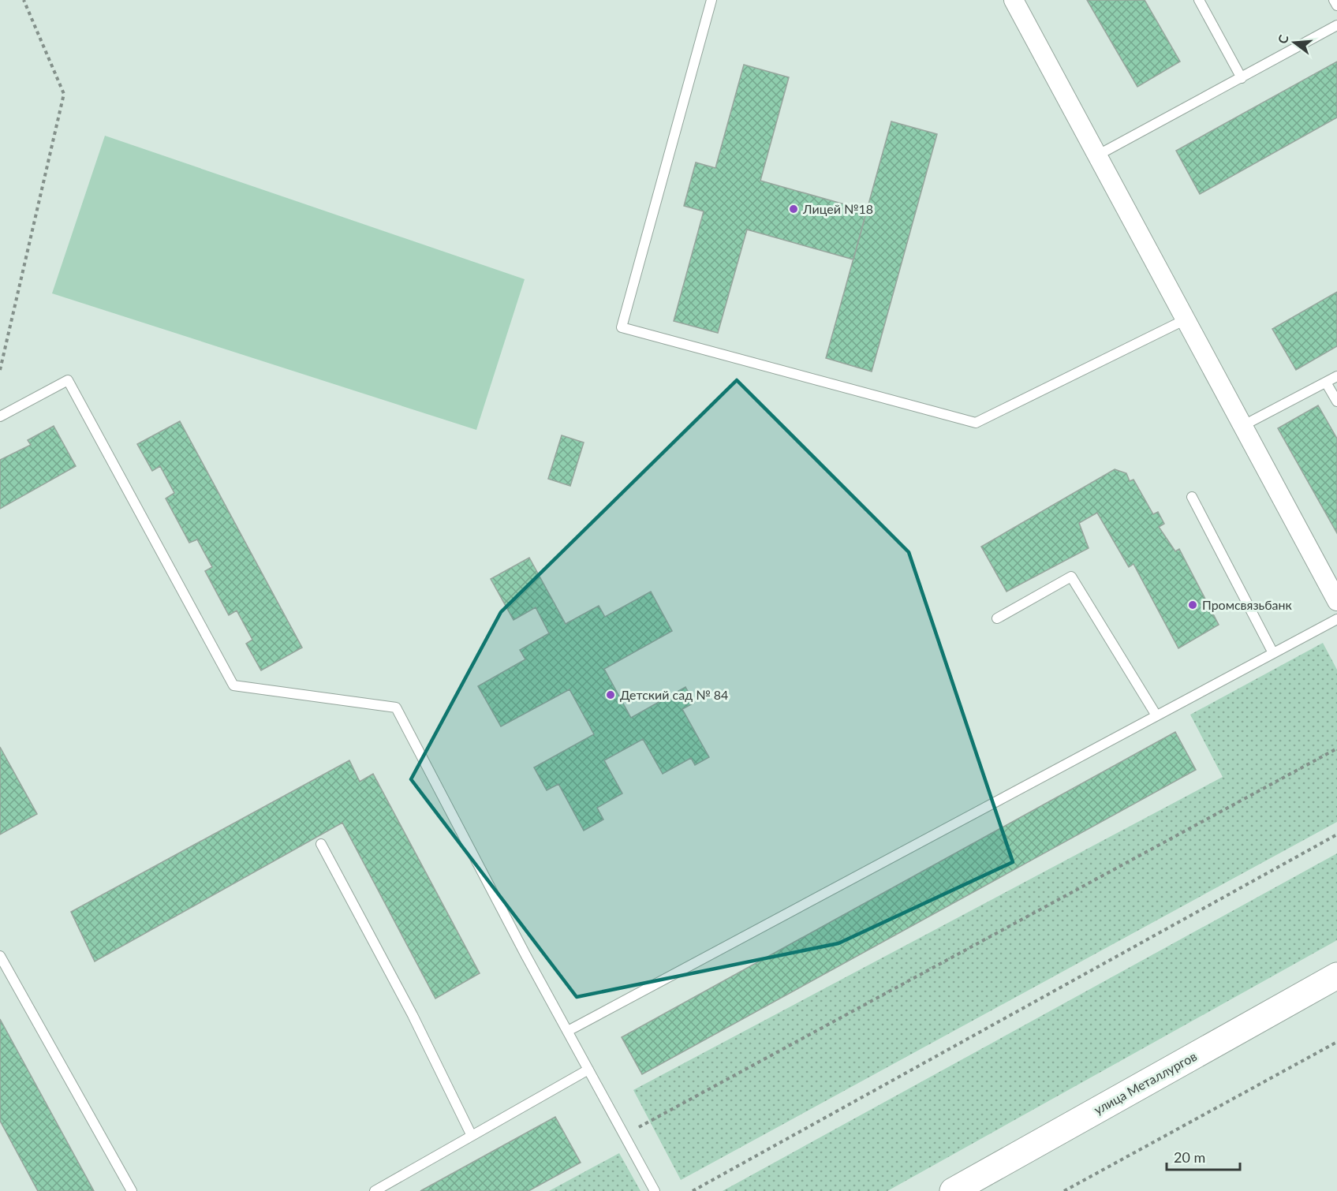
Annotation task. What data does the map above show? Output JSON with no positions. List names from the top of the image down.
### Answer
{
  "streets": {
    "main road": ["улица Металлургов"]
  },
  "places": ["Лицей №18", "Промсвязьбанк", "Детский сад № 84"],
  "scale_bar": "20 m",
  "north": "left"
}
